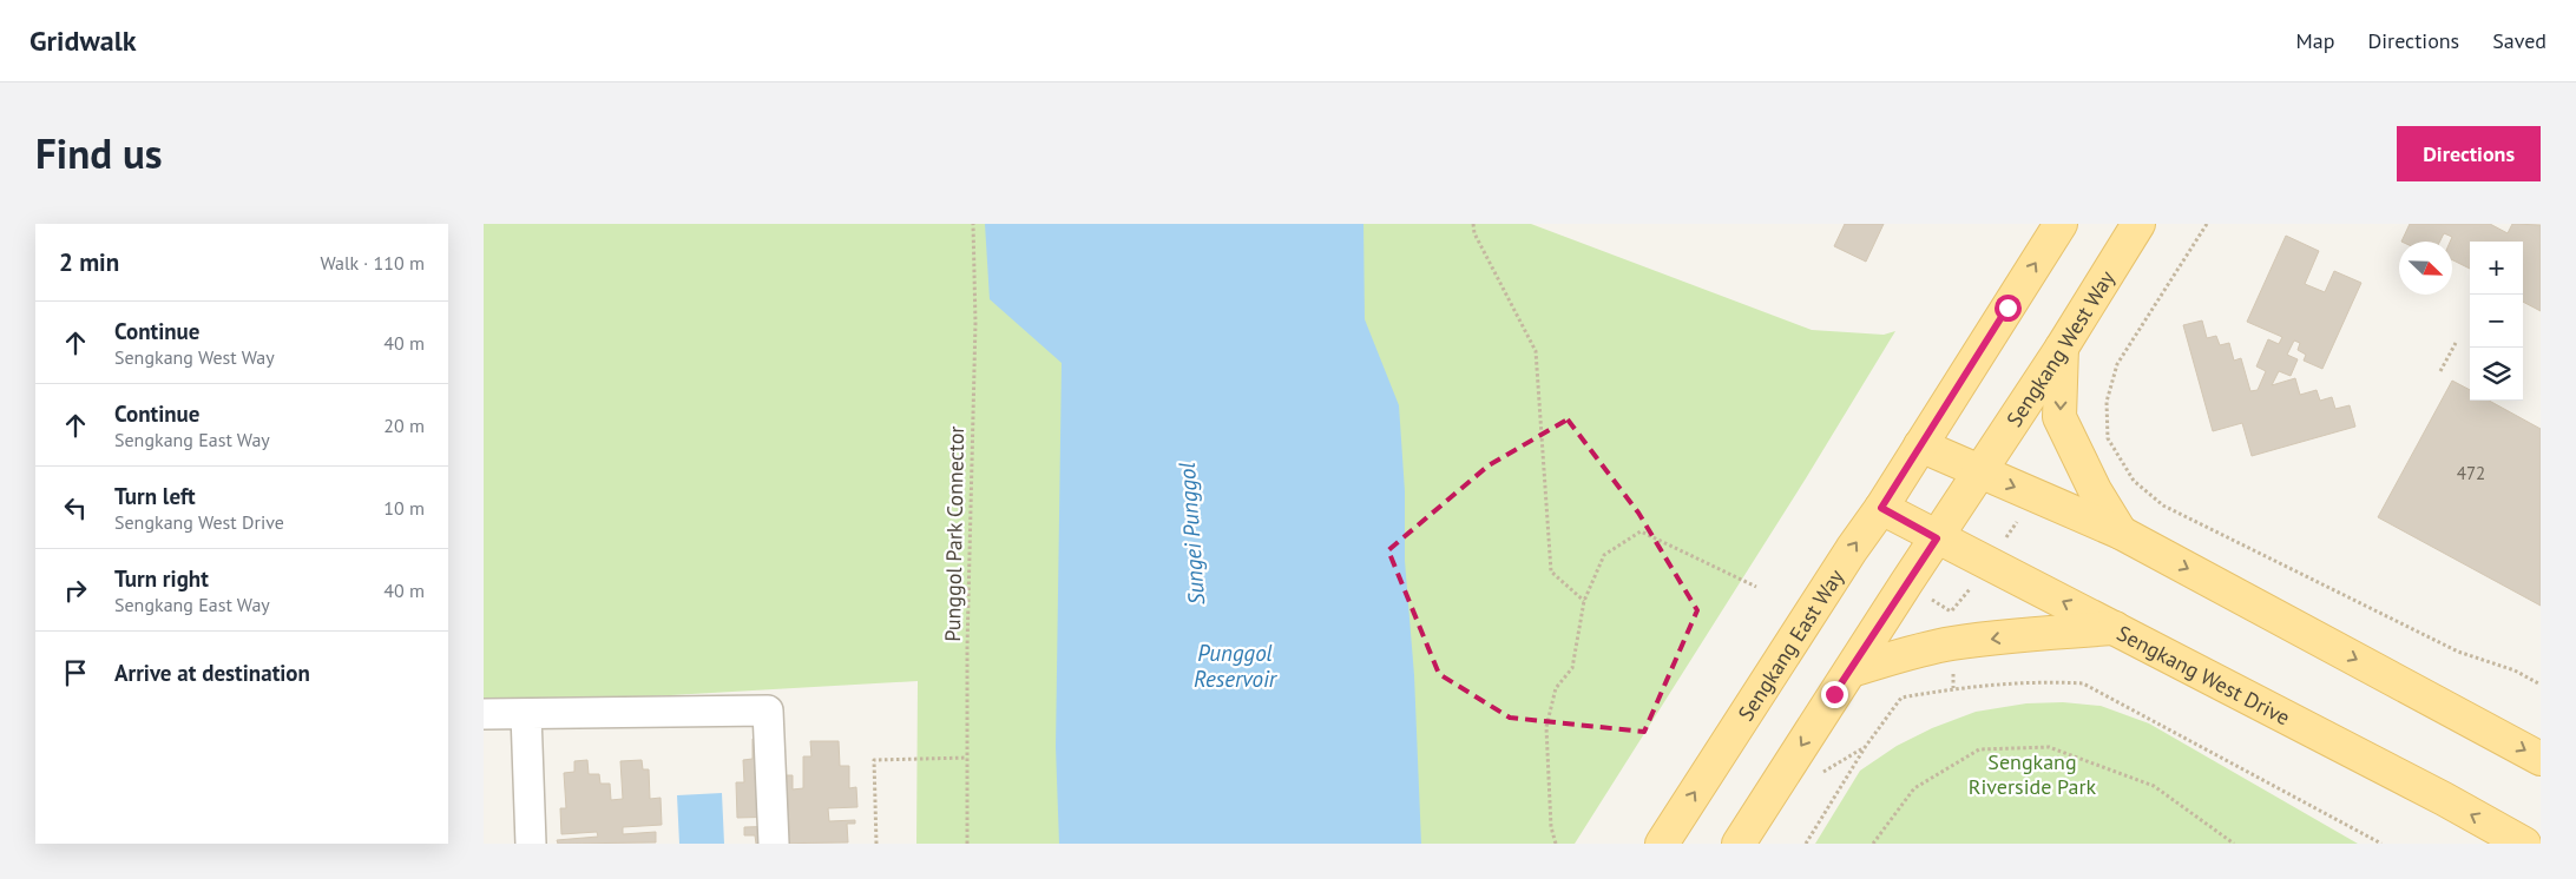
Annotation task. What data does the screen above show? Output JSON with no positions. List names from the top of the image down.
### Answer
{
  "streets": {
    "main road": ["Sengkang West Way", "Sengkang East Way", "Sengkang West Drive"],
    "path": ["Punggol Park Connector"]
  },
  "crossings": [
    ["Sengkang East Way", "Sengkang West Drive"]
  ],
  "water": ["Sungei Punggol", "Punggol Reservoir"],
  "parks": ["Sengkang Riverside Park"],
  "house_numbers": ["472"],
  "north": "bottom right",
  "page": {
    "header": "Gridwalk",
    "nav": ["Map", "Directions", "Saved"],
    "title": "Find us",
    "buttons": "Directions",
    "heading": ["2 min", "Walk · 110 m"],
    "map_buttons": ["+", "−"],
    "list": [
      ["Continue", "Sengkang West Way", "40 m"],
      ["Continue", "Sengkang East Way", "20 m"],
      ["Turn left", "Sengkang West Drive", "10 m"],
      ["Turn right", "Sengkang East Way", "40 m"],
      "Arrive at destination"
    ]
  }
}
